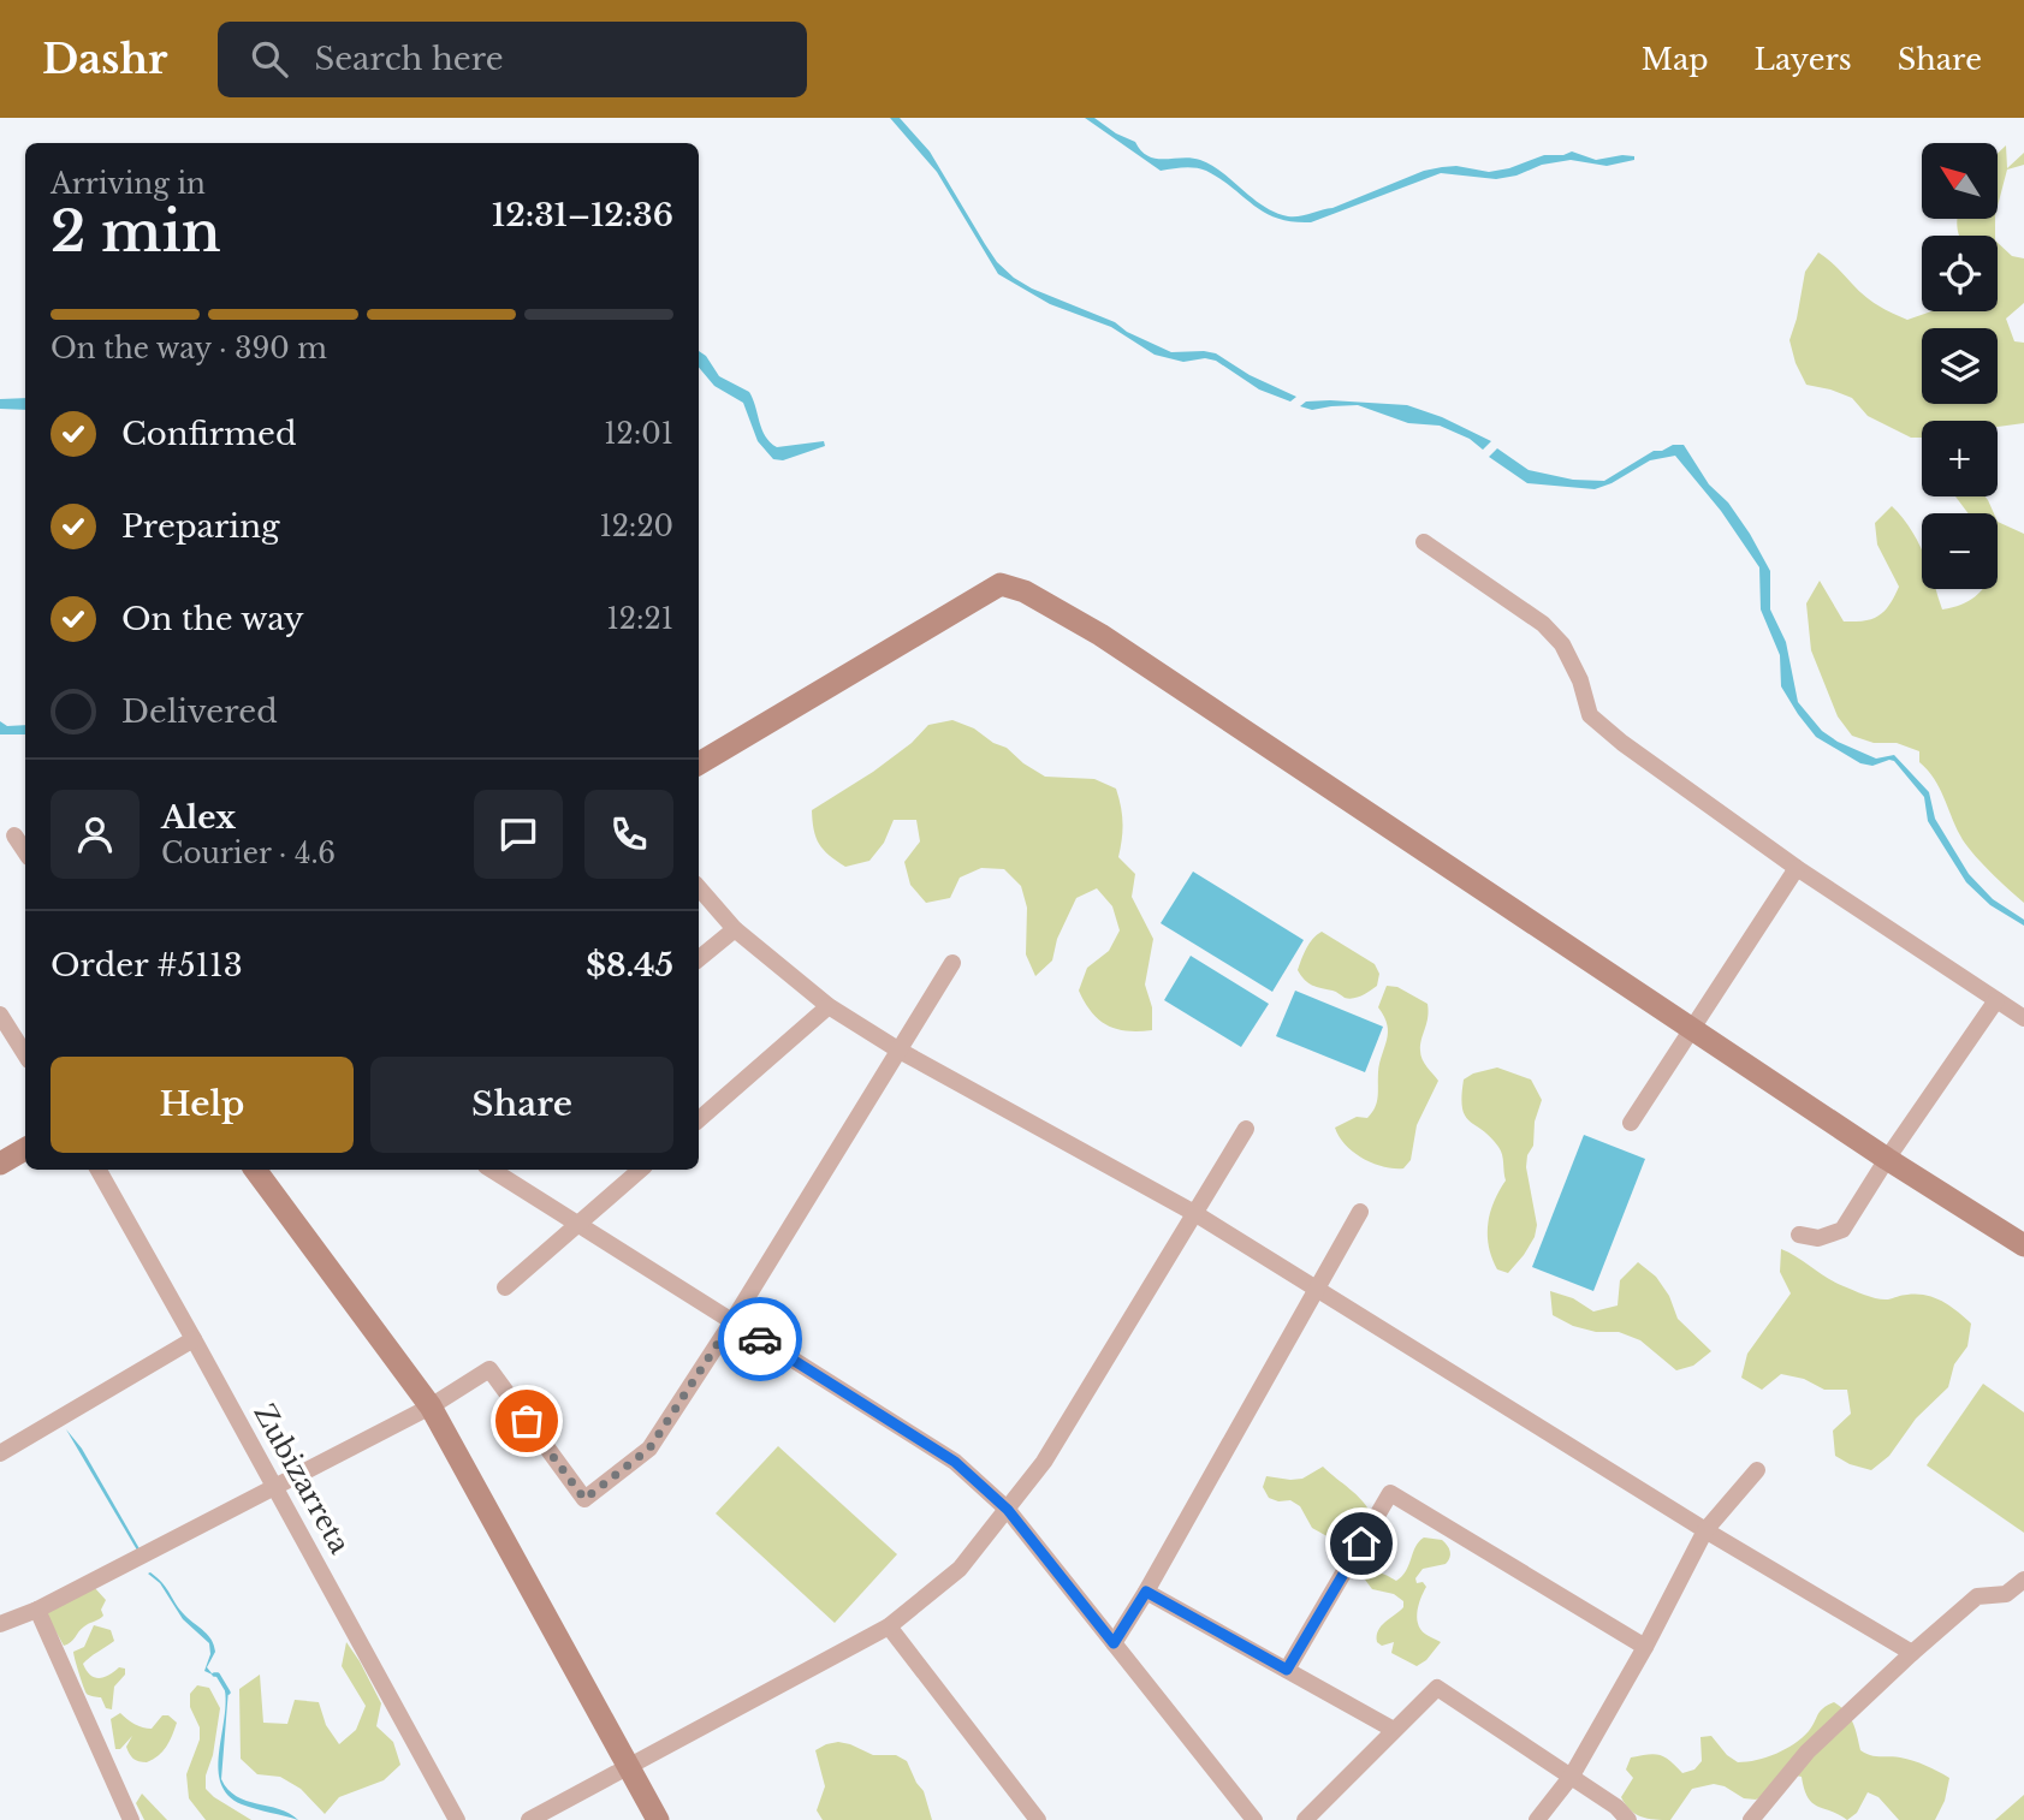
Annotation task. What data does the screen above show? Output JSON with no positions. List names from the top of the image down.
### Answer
{
  "streets": {
    "street": ["Zubizarreta"]
  },
  "north": "top left",
  "page": {
    "header": "Dashr",
    "search": "Search here",
    "nav": ["Map", "Layers", "Share"],
    "map_buttons": ["+", "−"],
    "heading": ["2 min", "Arriving in", "12:31–12:36"],
    "panel": [
      "Alex",
      "Courier · 4.6",
      "Order #5113",
      "$8.45"
    ],
    "bar": "On the way · 390 m",
    "list": [
      ["Confirmed", "12:01"],
      ["Preparing", "12:20"],
      ["On the way", "12:21"],
      "Delivered"
    ],
    "buttons": ["Help", "Share"]
  }
}
